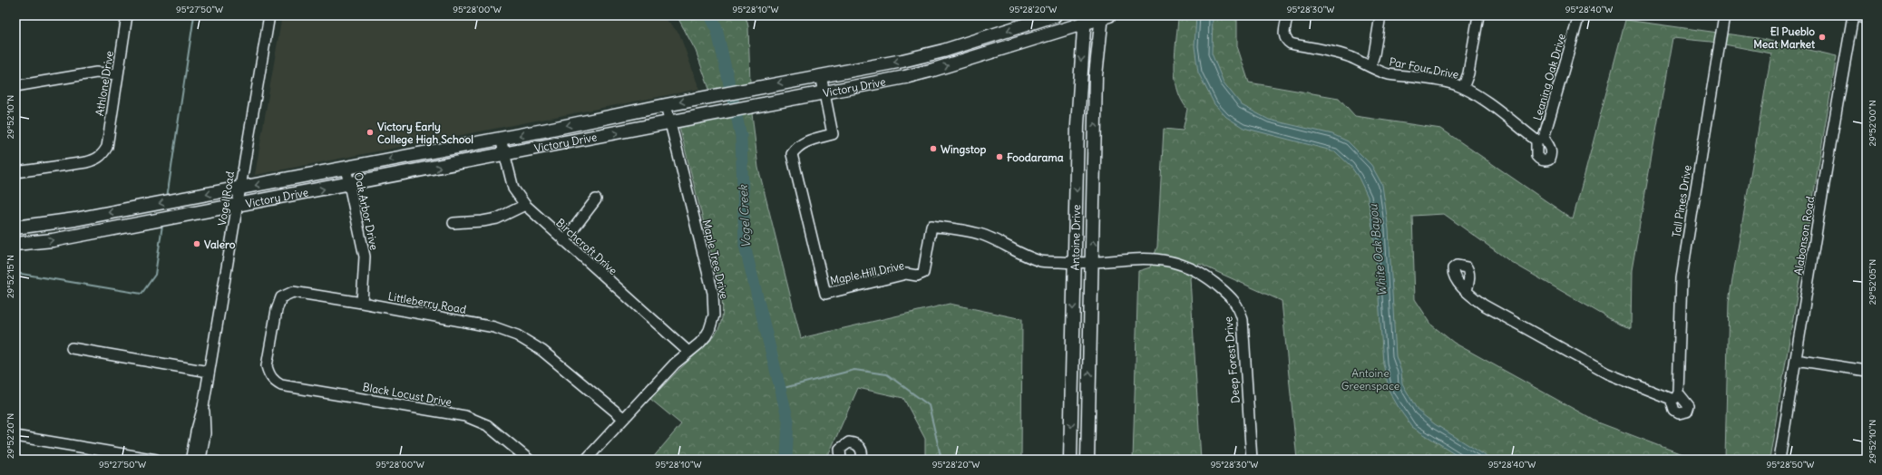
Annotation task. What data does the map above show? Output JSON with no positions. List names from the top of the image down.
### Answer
{
  "streets": {
    "main road": ["Victory Drive", "Antoine Drive"],
    "street": [
      "Par Four Drive",
      "Leaning Oak Drive",
      "Athlone Drive",
      "Vogel Road",
      "Tall Pines Drive",
      "Oak Arbor Drive",
      "Alabonson Road",
      "Birchcroft Drive",
      "Maple Tree Drive",
      "Maple Hill Drive",
      "Littleberry Road",
      "Deep Forest Drive",
      "Black Locust Drive"
    ]
  },
  "crossings": [
    ["Par Four Drive", "Leaning Oak Drive"],
    ["Victory Drive", "Vogel Road"],
    ["Victory Drive", "Oak Arbor Drive"],
    ["Victory Drive", "Antoine Drive"],
    ["Victory Drive", "Birchcroft Drive"],
    ["Victory Drive", "Maple Tree Drive"],
    ["Victory Drive", "Maple Hill Drive"],
    ["Oak Arbor Drive", "Littleberry Road"],
    ["Antoine Drive", "Maple Hill Drive"],
    ["Antoine Drive", "Deep Forest Drive"],
    ["Birchcroft Drive", "Maple Tree Drive"],
    ["Maple Tree Drive", "Littleberry Road"],
    ["Maple Hill Drive", "Deep Forest Drive"],
    ["Littleberry Road", "Black Locust Drive"]
  ],
  "water": ["Vogel Creek", "White Oak Bayou"],
  "parks": ["Antoine Greenspace"],
  "places": [
    "El Pueblo Meat Market",
    "Victory Early College High School",
    "Wingstop",
    "Foodarama",
    "Valero"
  ],
  "coordinates": [
    "95°27'50\"W",
    "95°28'00\"W",
    "95°28'10\"W",
    "95°28'20\"W",
    "95°28'30\"W",
    "95°28'40\"W",
    "29°52'10\"N",
    "29°52'00\"N",
    "29°52'15\"N",
    "29°52'05\"N",
    "29°52'20\"N",
    "95°28'50\"W"
  ]
}
